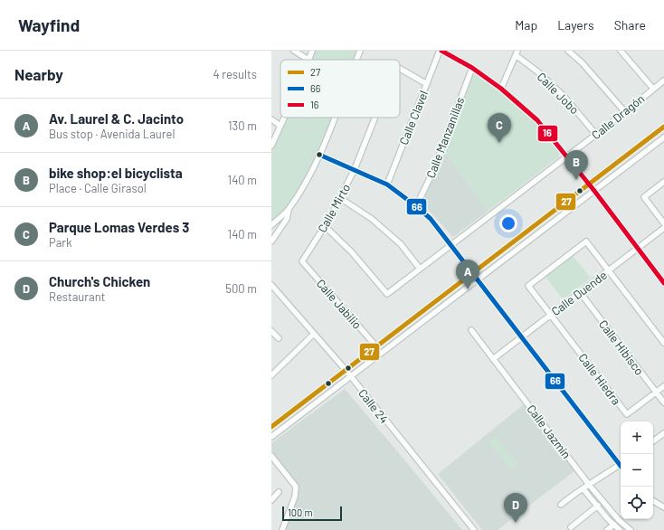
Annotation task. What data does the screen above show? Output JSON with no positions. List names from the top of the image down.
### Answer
{
  "streets": {
    "street": [
      "Calle Jobo",
      "Calle Dragón",
      "Calle Clavel",
      "Calle Manzanillas",
      "Calle Mirto",
      "Calle Duende",
      "Calle Jabilio",
      "Calle Hibisco",
      "Calle Hiedra",
      "Calle 24",
      "Calle Jazmín"
    ]
  },
  "crossings": [
    ["Calle Jobo", "Calle Dragón"],
    ["Calle Dragón", "Calle Mirto"],
    ["Calle Clavel", "Calle Mirto"],
    ["Calle Mirto", "Calle Jabilio"],
    ["Calle Duende", "Calle Hibisco"],
    ["Calle Duende", "Calle Hiedra"],
    ["Calle Duende", "Calle Jazmín"],
    ["Calle Hibisco", "Calle Hiedra"]
  ],
  "lines": ["transit line 16", "transit line 27", "transit line 66"],
  "legend": ["27", "66", "16"],
  "scale_bar": "100 m",
  "page": {
    "header": "Wayfind",
    "nav": ["Map", "Layers", "Share"],
    "heading": ["Nearby", "4 results"],
    "list": [
      {
        "mark": "A",
        "name": "Av. Laurel & C. Jacinto",
        "note": "Bus stop · Avenida Laurel",
        "value": "130 m"
      },
      {
        "mark": "B",
        "name": "bike shop:el bicyclista",
        "note": "Place · Calle Girasol",
        "value": "140 m"
      },
      {
        "mark": "C",
        "name": "Parque Lomas Verdes 3",
        "note": "Park",
        "value": "140 m"
      },
      {
        "mark": "D",
        "name": "Church's Chicken",
        "note": "Restaurant",
        "value": "500 m"
      }
    ],
    "pins": [
      "C",
      "B",
      "A",
      "D"
    ],
    "map_buttons": ["+", "−"],
    "scale": "100 m"
  }
}
